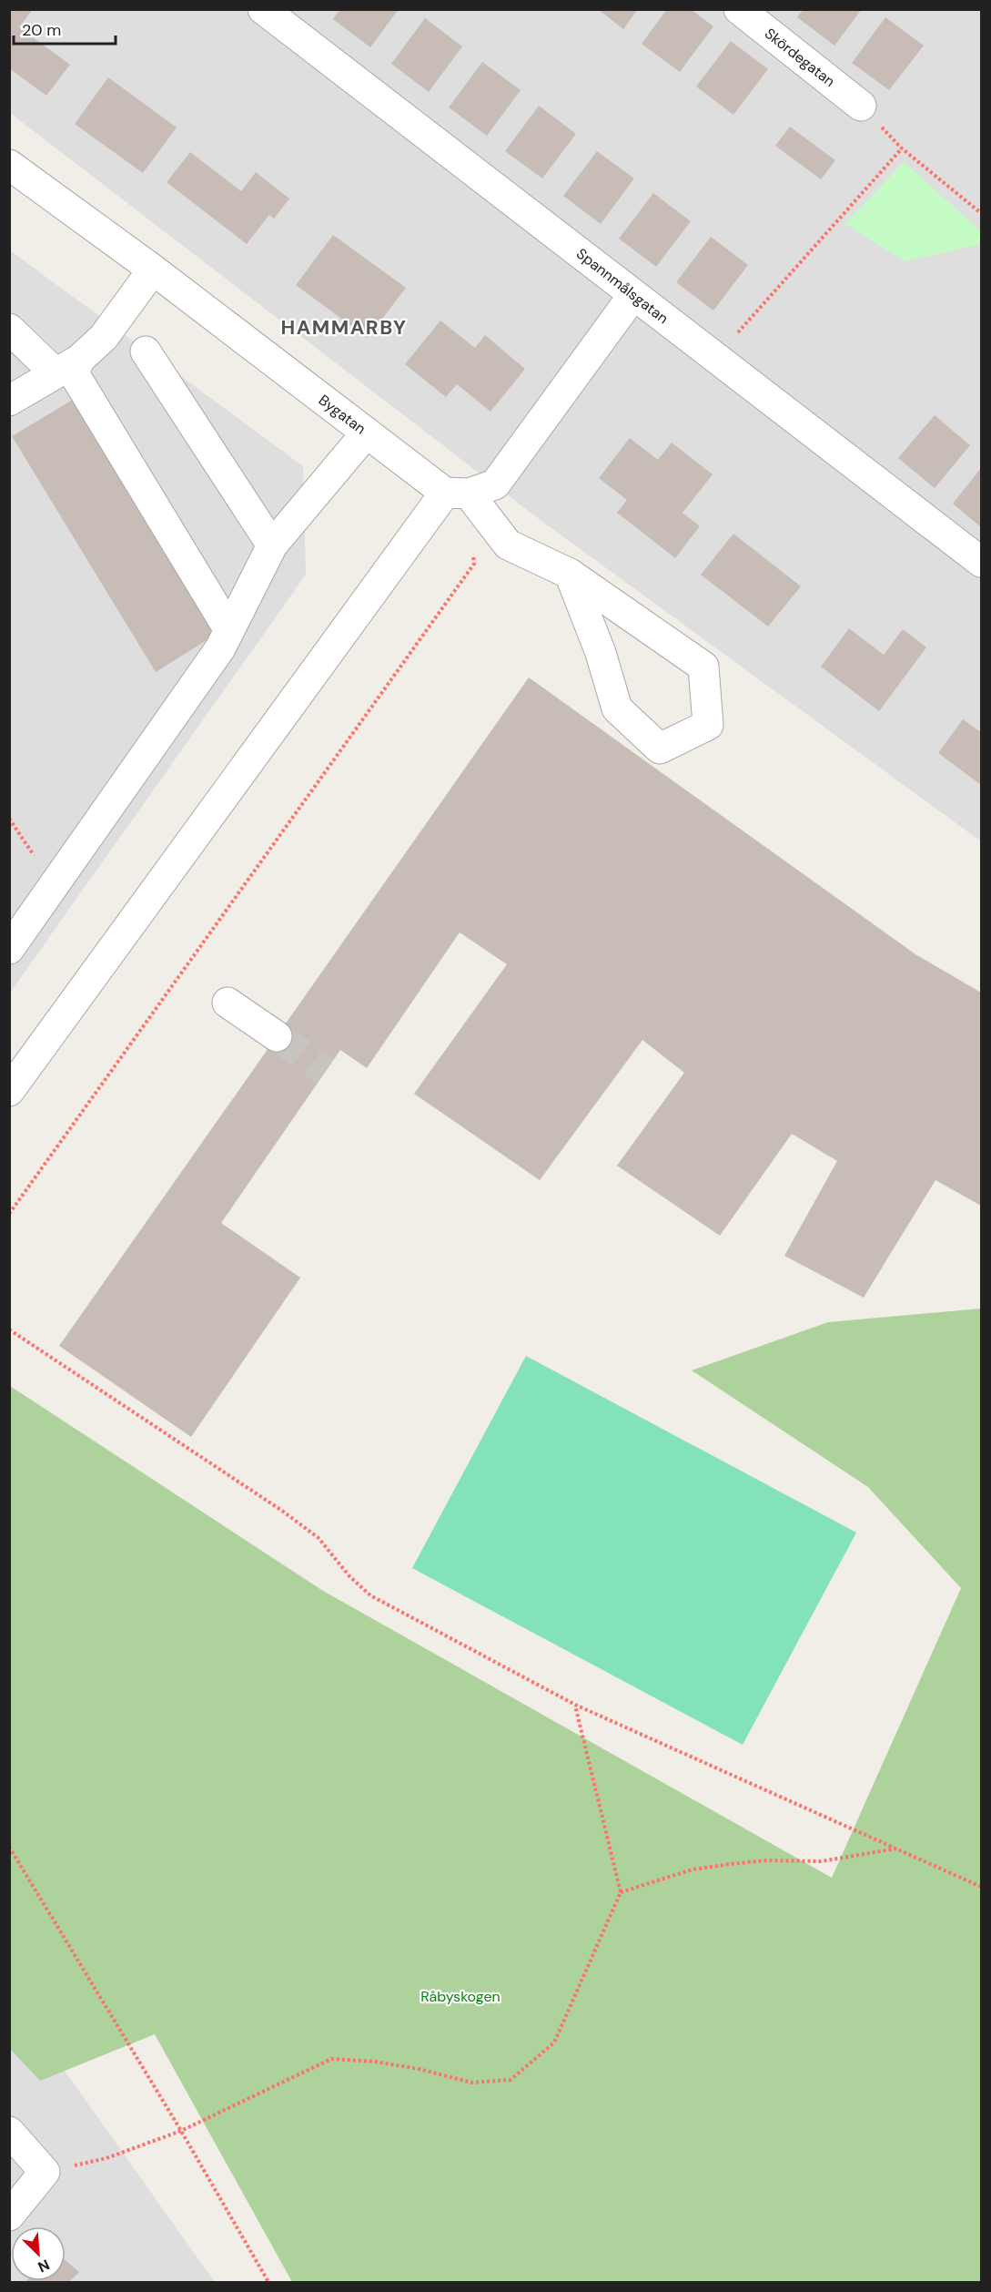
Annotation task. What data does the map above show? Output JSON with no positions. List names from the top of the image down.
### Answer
{
  "streets": {
    "street": ["Skördegatan", "Spannmålsgatan", "Bygatan"]
  },
  "districts": ["HAMMARBY"],
  "parks": ["Råbyskogen"],
  "scale_bar": "20 m",
  "north": "bottom right"
}
